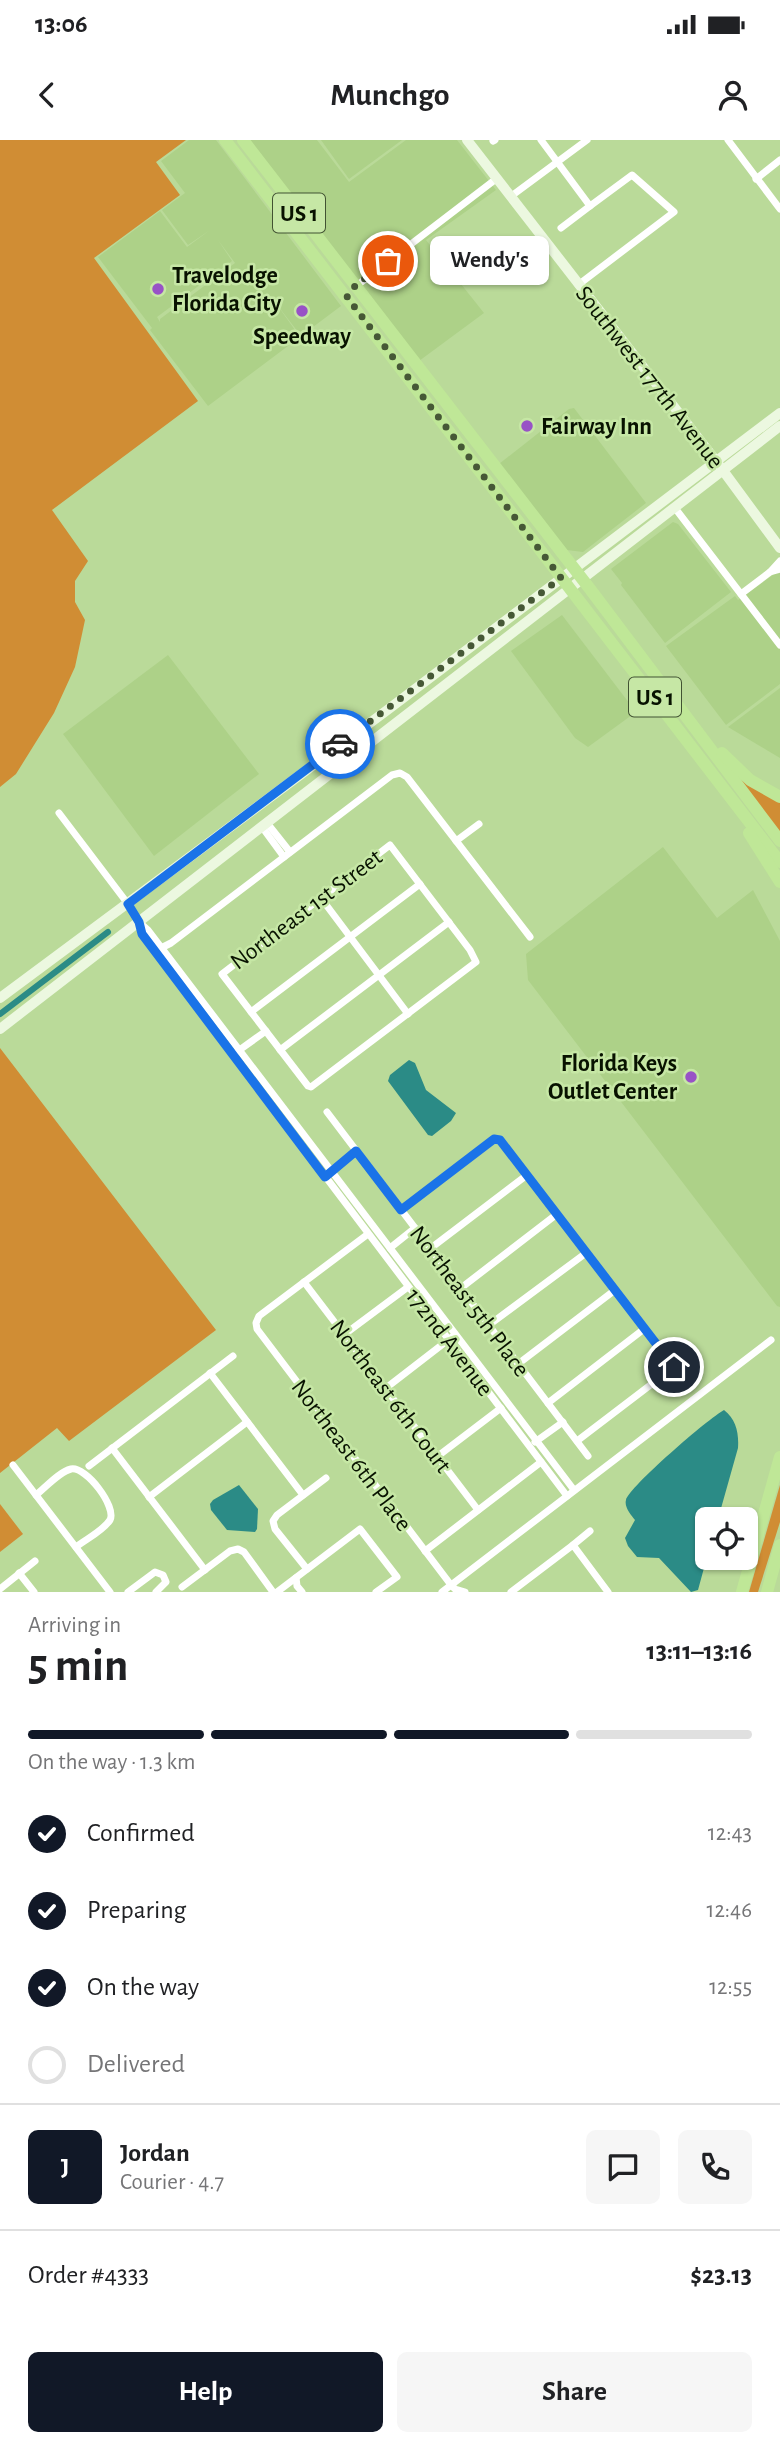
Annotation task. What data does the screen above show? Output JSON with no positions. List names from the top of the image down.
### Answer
{
  "streets": {
    "highway": ["US 1"],
    "main road": ["Southwest 177th Avenue"],
    "street": [
      "Northeast 1st Street",
      "Northeast 5th Place",
      "172nd Avenue",
      "Northeast 6th Court",
      "Northeast 6th Place"
    ]
  },
  "crossings": [
    ["Northeast 6th Court", "Northeast 6th Place"]
  ],
  "places": [
    "Wendy's",
    "Travelodge Florida City",
    "Speedway",
    "Fairway Inn",
    "Florida Keys Outlet Center"
  ],
  "page": {
    "status": "13:06",
    "header": "Munchgo",
    "bubble": "Wendy's",
    "heading": ["5 min", "Arriving in", "13:11–13:16"],
    "panel": [
      "Jordan",
      "Courier · 4.7",
      "Order #4333",
      "$23.13"
    ],
    "bar": "On the way · 1.3 km",
    "list": [
      ["Confirmed", "12:43"],
      ["Preparing", "12:46"],
      ["On the way", "12:55"],
      "Delivered"
    ],
    "round": "J",
    "buttons": ["Help", "Share"]
  }
}
